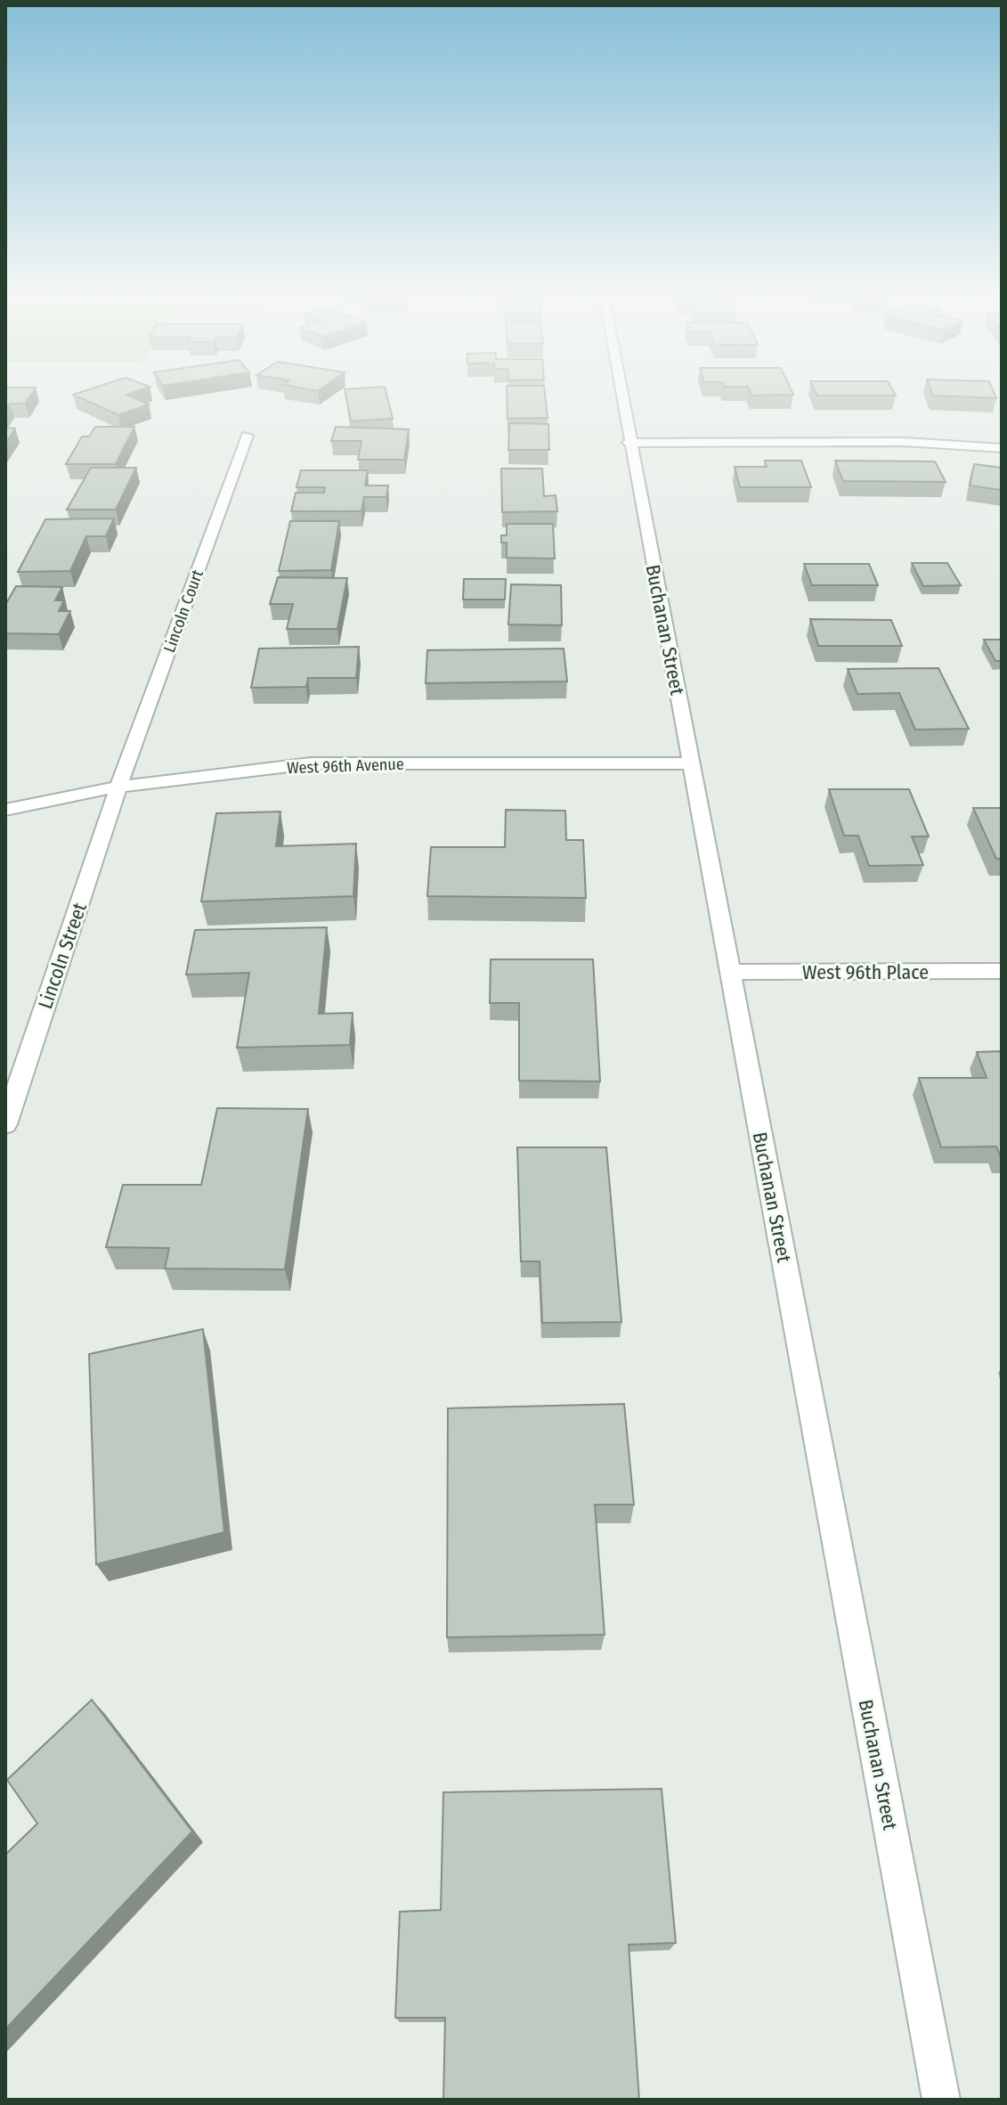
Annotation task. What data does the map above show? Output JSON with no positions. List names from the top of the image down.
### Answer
{
  "streets": {
    "street": [
      "Lincoln Court",
      "Buchanan Street",
      "West 96th Avenue",
      "Lincoln Street",
      "West 96th Place"
    ]
  },
  "crossings": [
    ["Lincoln Court", "West 96th Avenue"],
    ["Lincoln Court", "Lincoln Street"],
    ["Buchanan Street", "West 96th Avenue"],
    ["Buchanan Street", "West 96th Place"],
    ["West 96th Avenue", "Lincoln Street"]
  ]
}
